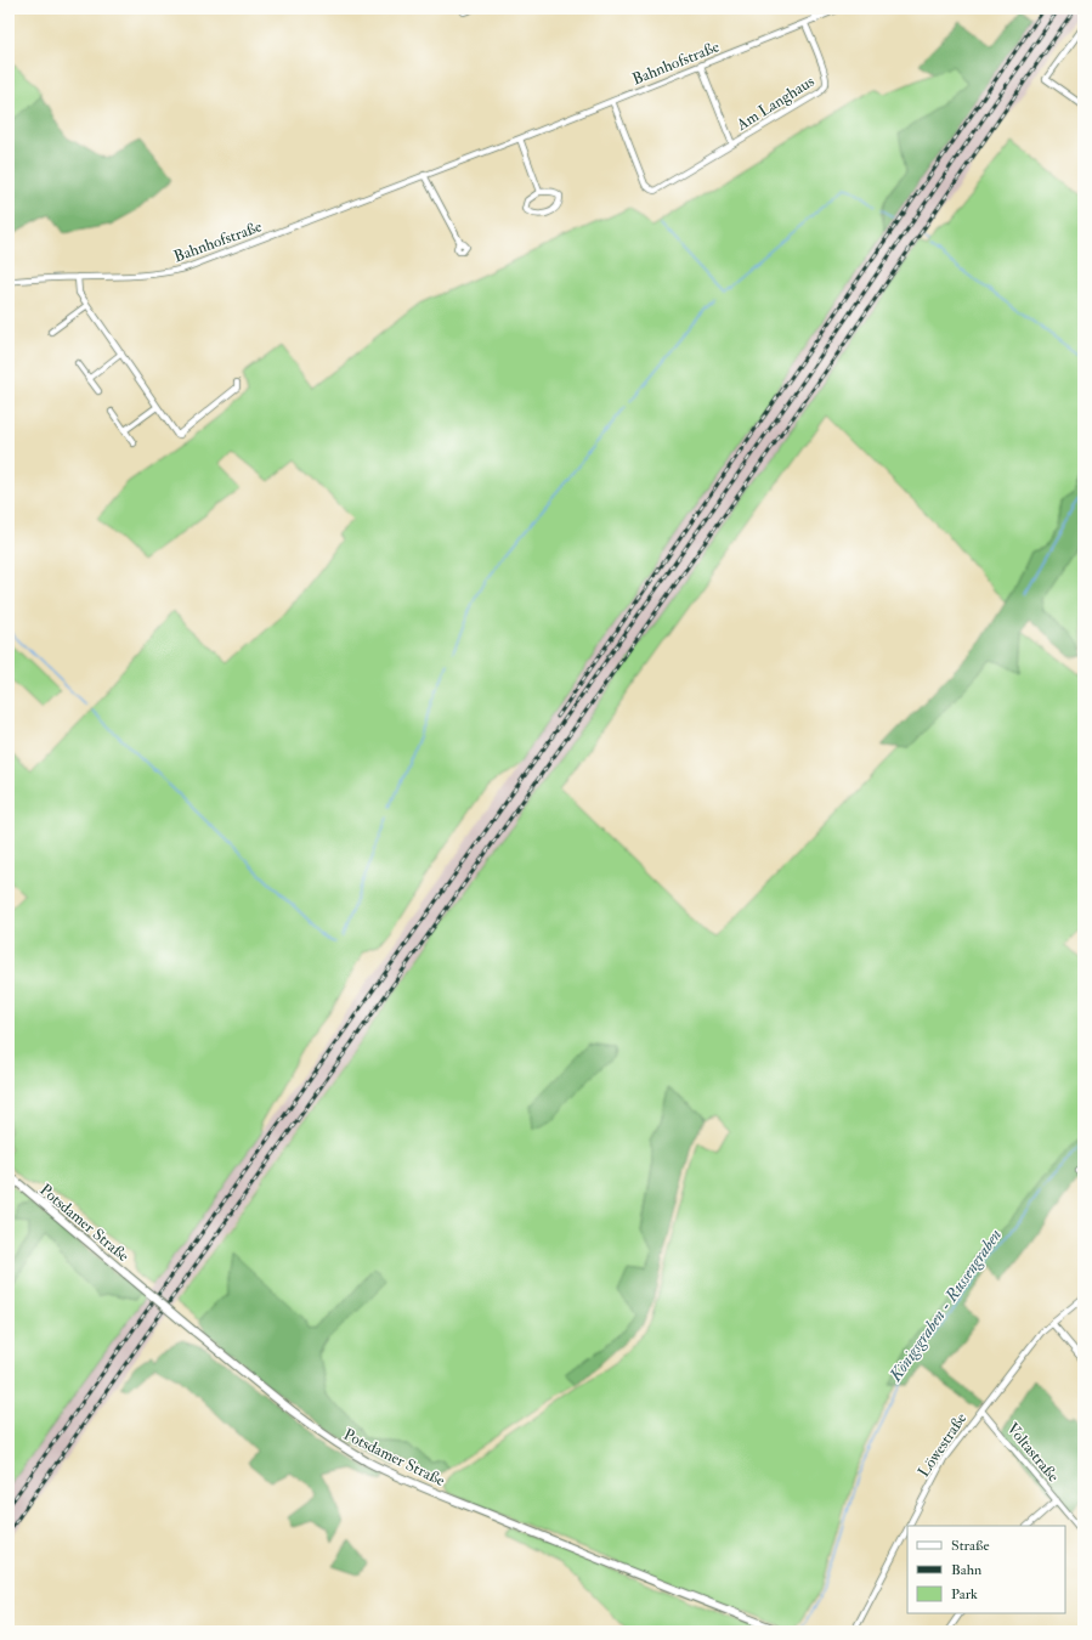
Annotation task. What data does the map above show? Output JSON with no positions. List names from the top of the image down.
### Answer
{
  "streets": {
    "street": [
      "Bahnhofstraße",
      "Am Langhaus",
      "Potsdamer Straße",
      "Löwestraße",
      "Voltastraße"
    ]
  },
  "crossings": [
    ["Bahnhofstraße", "Am Langhaus"],
    ["Löwestraße", "Voltastraße"]
  ],
  "water": ["Königsgraben - Russengraben"],
  "legend": ["Straße", "Bahn", "Park"]
}
